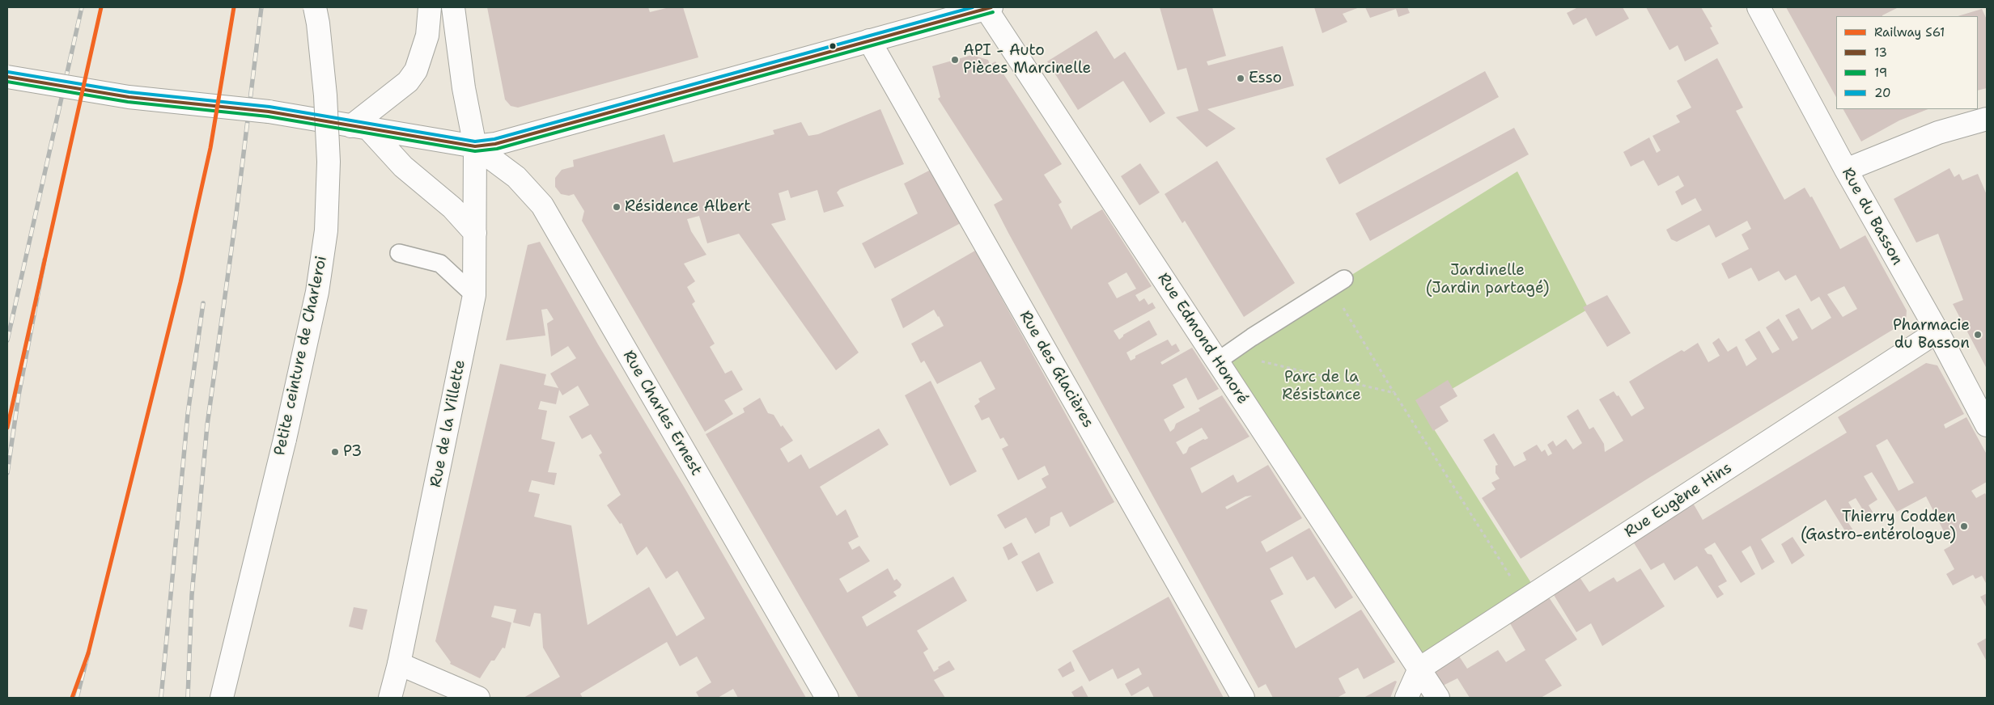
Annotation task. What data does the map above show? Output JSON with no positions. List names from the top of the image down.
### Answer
{
  "streets": {
    "main road": [
      "Rue du Basson",
      "Rue Edmond Honoré",
      "Petite ceinture de Charleroi",
      "Rue des Glacières",
      "Rue Charles Ernest",
      "Rue de la Villette",
      "Rue Eugène Hins"
    ]
  },
  "crossings": [
    ["Rue du Basson", "Rue Eugène Hins"],
    ["Rue Edmond Honoré", "Rue Eugène Hins"],
    ["Rue Charles Ernest", "Rue de la Villette"]
  ],
  "parks": ["Jardinelle (Jardin partagé)", "Parc de la Résistance"],
  "places": [
    "API - Auto Pièces Marcinelle",
    "Esso",
    "Résidence Albert",
    "Pharmacie du Basson",
    "P3",
    "Thierry Codden (Gastro-entérologue)"
  ],
  "lines": [
    "rail line S61",
    "transit line 13",
    "transit line 20",
    "transit line 19"
  ],
  "legend": [
    "Railway S61",
    "13",
    "19",
    "20"
  ]
}
